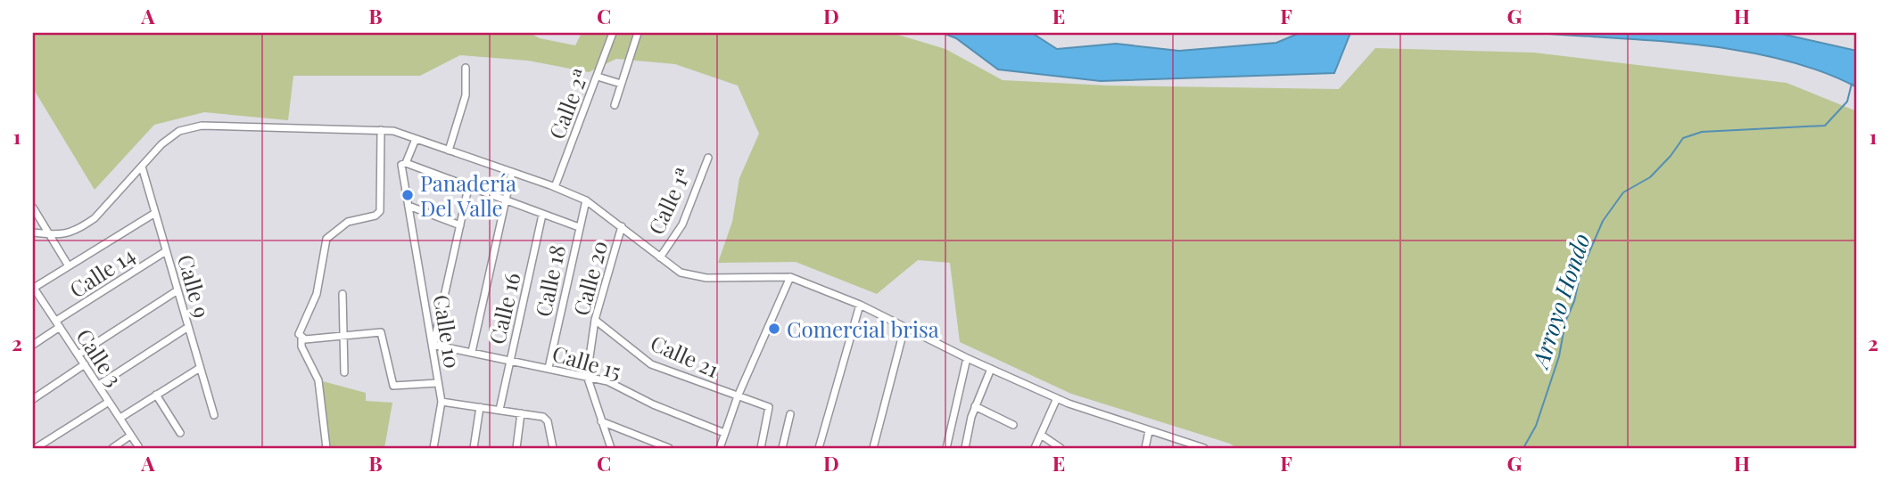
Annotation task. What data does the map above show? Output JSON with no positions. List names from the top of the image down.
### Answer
{
  "streets": {
    "street": [
      "Calle 2ª",
      "Calle 1ª",
      "Calle 14",
      "Calle 20",
      "Calle 18",
      "Calle 9",
      "Calle 16",
      "Calle 10",
      "Calle 21",
      "Calle 3",
      "Calle 15"
    ]
  },
  "crossings": [
    ["Calle 14", "Calle 9"],
    ["Calle 14", "Calle 3"],
    ["Calle 20", "Calle 21"],
    ["Calle 20", "Calle 15"],
    ["Calle 18", "Calle 15"],
    ["Calle 16", "Calle 10"],
    ["Calle 16", "Calle 15"],
    ["Calle 10", "Calle 15"]
  ],
  "water": ["Arroyo Hondo"],
  "places": ["Panadería Del Valle", "Comercial brisa"],
  "grid": {
    "columns": [
      "A",
      "B",
      "C",
      "D",
      "E",
      "F",
      "G",
      "H"
    ],
    "rows": ["1", "2"]
  }
}
